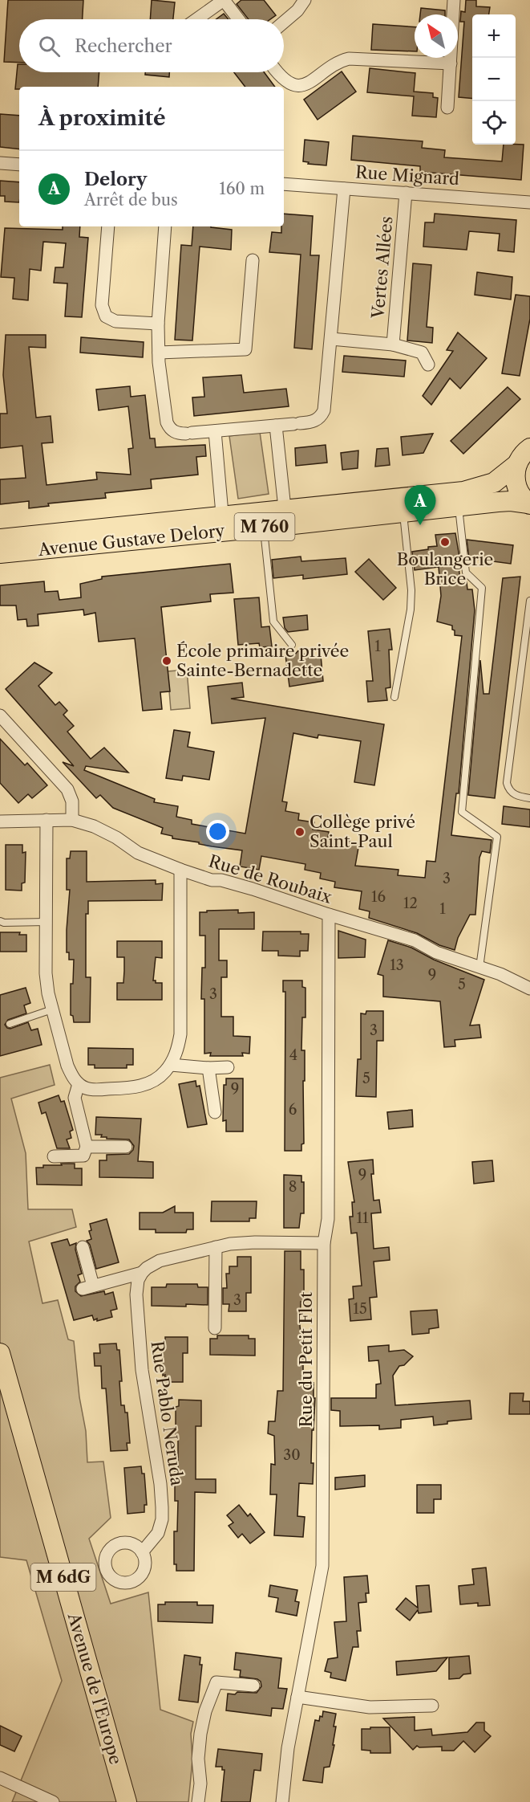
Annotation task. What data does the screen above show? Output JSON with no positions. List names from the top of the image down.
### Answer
{
  "streets": {
    "main road": [
      "M 760",
      "Avenue Gustave Delory",
      "M 6dG",
      "Avenue de l'Europe"
    ],
    "street": [
      "Rue Mignard",
      "Vertes Allées",
      "Rue de Roubaix",
      "Rue du Petit Flot",
      "Rue Pablo Neruda"
    ]
  },
  "crossings": [
    ["Rue Mignard", "Vertes Allées"],
    ["Rue de Roubaix", "Rue du Petit Flot"]
  ],
  "places": ["Boulangerie Brice", "École primaire privée Sainte-Bernadette", "Collège privé Saint-Paul"],
  "house_numbers": [
    "1",
    "3",
    "16",
    "12",
    "1",
    "13",
    "9",
    "5",
    "3",
    "3",
    "4",
    "5",
    "9",
    "6",
    "9",
    "8",
    "11",
    "3",
    "15",
    "30"
  ],
  "north": "top left",
  "page": {
    "map_buttons": ["+", "−"],
    "search": "Rechercher",
    "heading": "À proximité",
    "list": [
      {
        "mark": "A",
        "name": "Delory",
        "note": "Arrêt de bus",
        "value": "160 m"
      }
    ],
    "pins": "A"
  }
}
